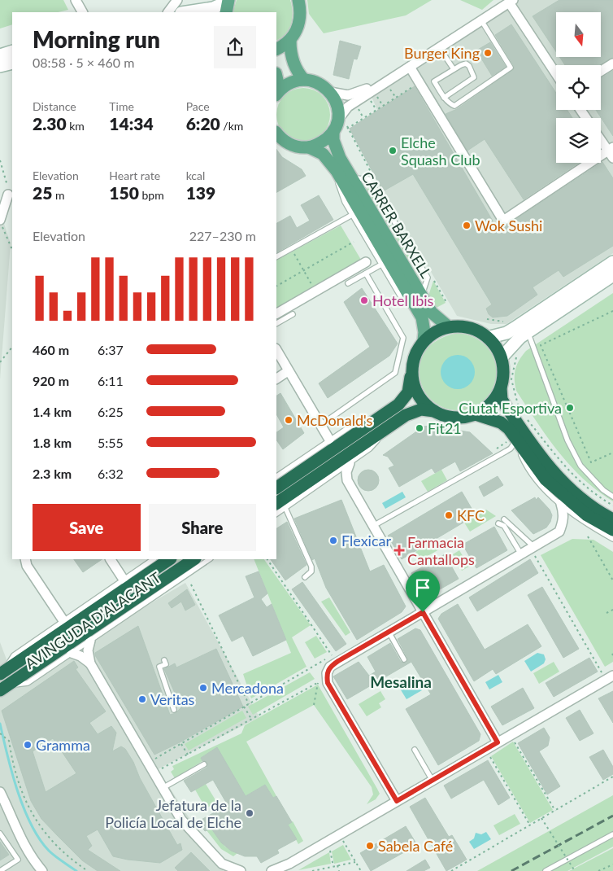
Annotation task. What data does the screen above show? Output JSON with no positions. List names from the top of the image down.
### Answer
{
  "streets": {
    "highway": ["AVINGUDA D'ALACANT"],
    "main road": ["CARRER BARXELL"]
  },
  "districts": ["Mesalina"],
  "places": {
    "other": [
      "Burger King",
      "Elche Squash Club",
      "Wok Sushi",
      "Hotel Ibis",
      "Ciutat Esportiva",
      "McDonald's",
      "Fit21",
      "KFC",
      "Flexicar",
      "Mercadona",
      "Veritas",
      "Gramma",
      "Jefatura de la Policía Local de Elche",
      "Sabela Café"
    ],
    "health": ["Farmacia Cantallops"]
  },
  "north": "bottom",
  "page": {
    "heading": ["Morning run", "08:58 · 5 × 460 m"],
    "stats": [
      ["Distance", "2.30 km"],
      ["Time", "14:34"],
      ["Pace", "6:20 /km"],
      ["Elevation", "25 m"],
      ["Heart rate", "150 bpm"],
      ["kcal", "139"]
    ],
    "chart": ["Elevation", "227–230 m"],
    "list": [
      {
        "name": "460 m",
        "note": "6:37"
      },
      {
        "name": "920 m",
        "note": "6:11"
      },
      {
        "name": "1.4 km",
        "note": "6:25"
      },
      {
        "name": "1.8 km",
        "note": "5:55"
      },
      {
        "name": "2.3 km",
        "note": "6:32"
      }
    ],
    "buttons": ["Save", "Share"]
  }
}
